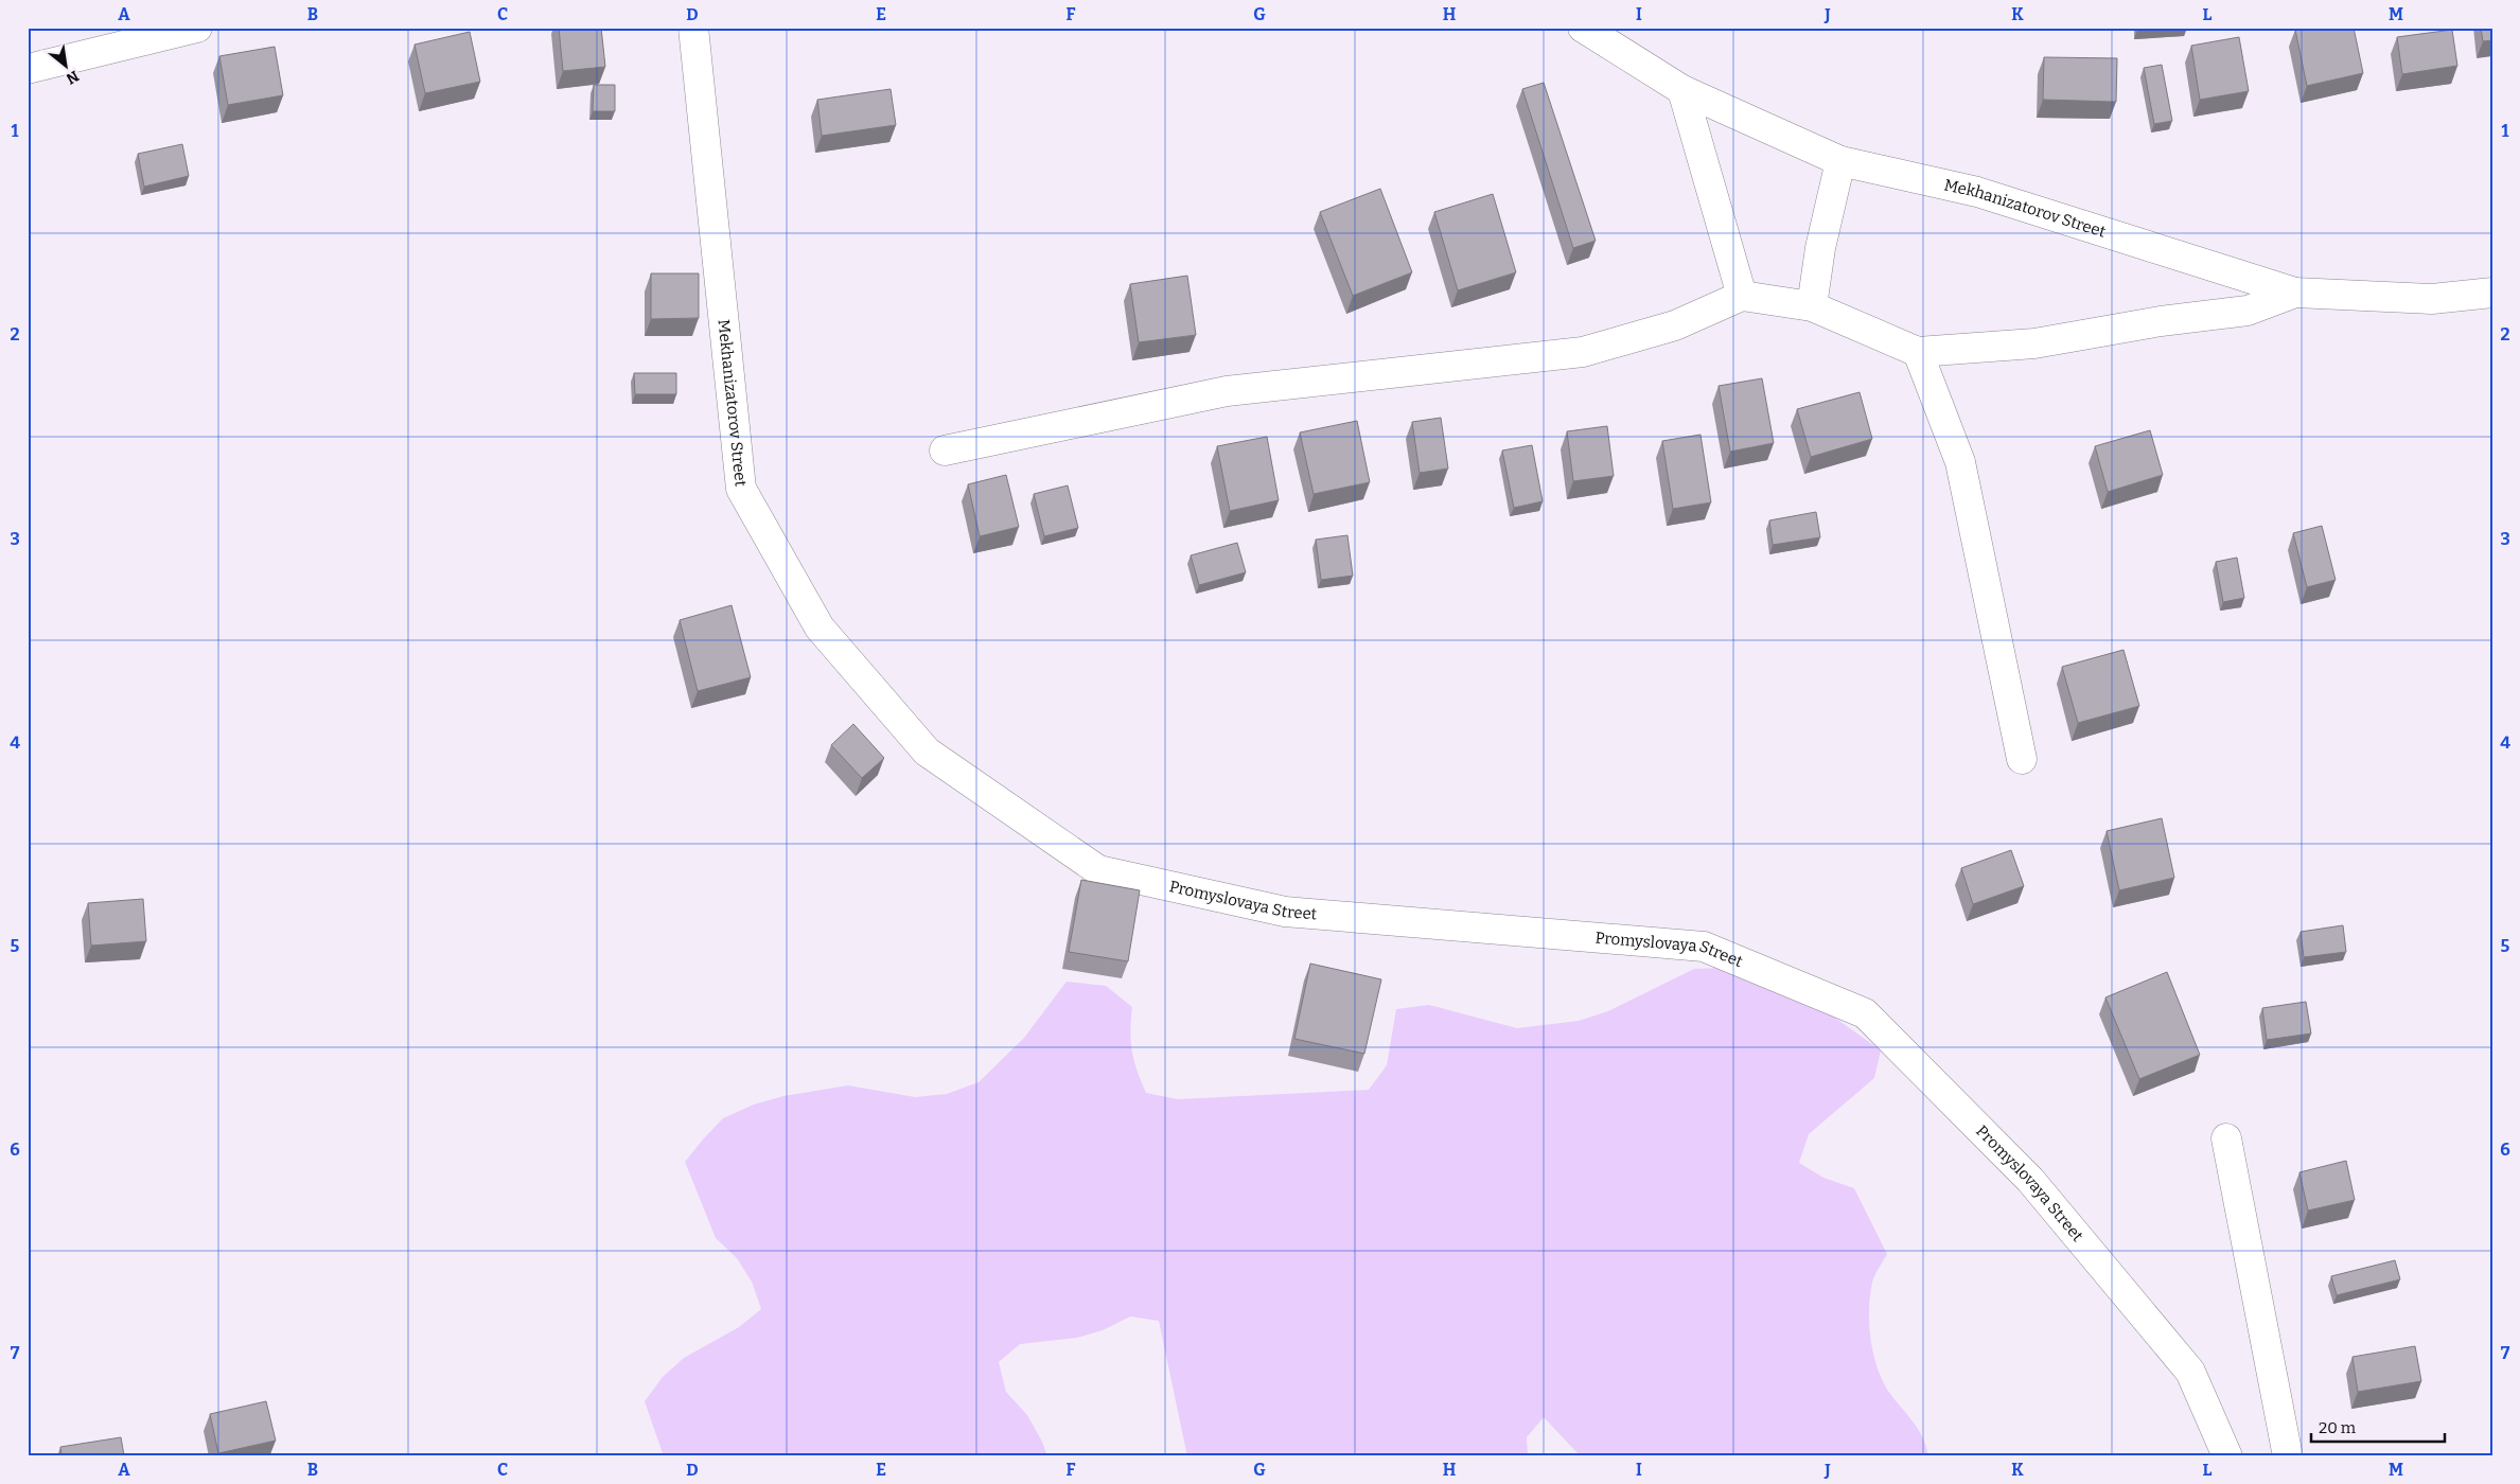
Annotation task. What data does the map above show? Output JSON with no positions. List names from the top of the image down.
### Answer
{
  "streets": {
    "street": ["Mekhanizatorov Street", "Promyslovaya Street"]
  },
  "crossings": [
    ["Mekhanizatorov Street", "Promyslovaya Street"]
  ],
  "scale_bar": "20 m",
  "north": "bottom right",
  "grid": {
    "columns": [
      "A",
      "B",
      "C",
      "D",
      "E",
      "F",
      "G",
      "H",
      "I",
      "J",
      "K",
      "L",
      "M"
    ],
    "rows": [
      "1",
      "2",
      "3",
      "4",
      "5",
      "6",
      "7"
    ]
  }
}
